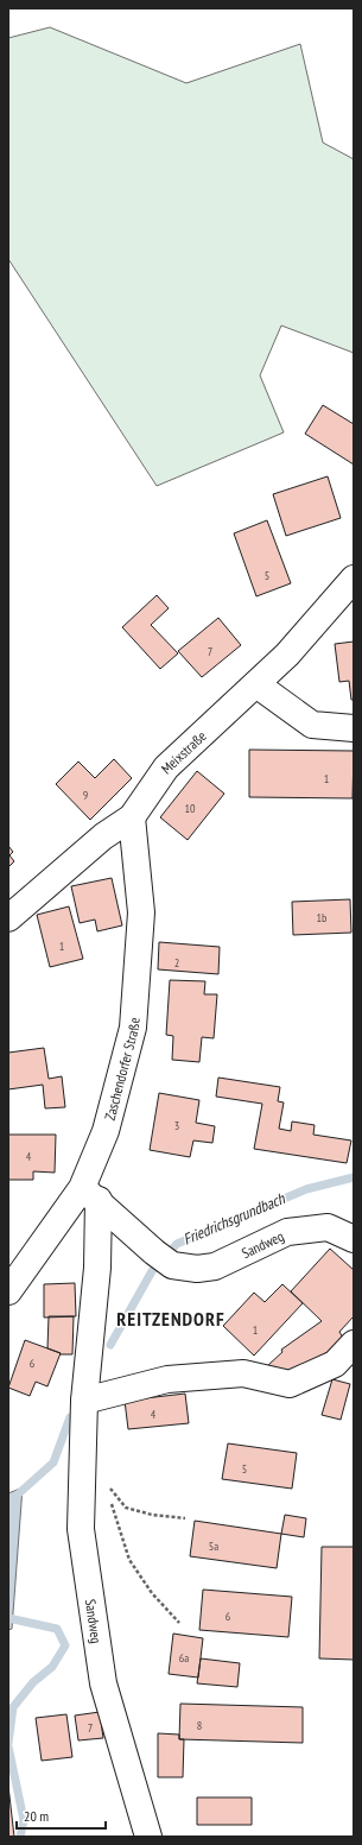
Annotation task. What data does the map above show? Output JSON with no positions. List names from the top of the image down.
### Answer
{
  "streets": {
    "street": ["Meixstraße", "Zaschendorfer Straße", "Sandweg"]
  },
  "crossings": [
    ["Meixstraße", "Zaschendorfer Straße"],
    ["Zaschendorfer Straße", "Sandweg"]
  ],
  "districts": ["REITZENDORF"],
  "water": ["Friedrichsgrundbach"],
  "house_numbers": [
    "5",
    "7",
    "1",
    "9",
    "10",
    "1b",
    "1",
    "2",
    "3",
    "4",
    "1",
    "6",
    "4",
    "5",
    "5a",
    "6",
    "6a",
    "8",
    "7"
  ],
  "scale_bar": "20 m"
}
